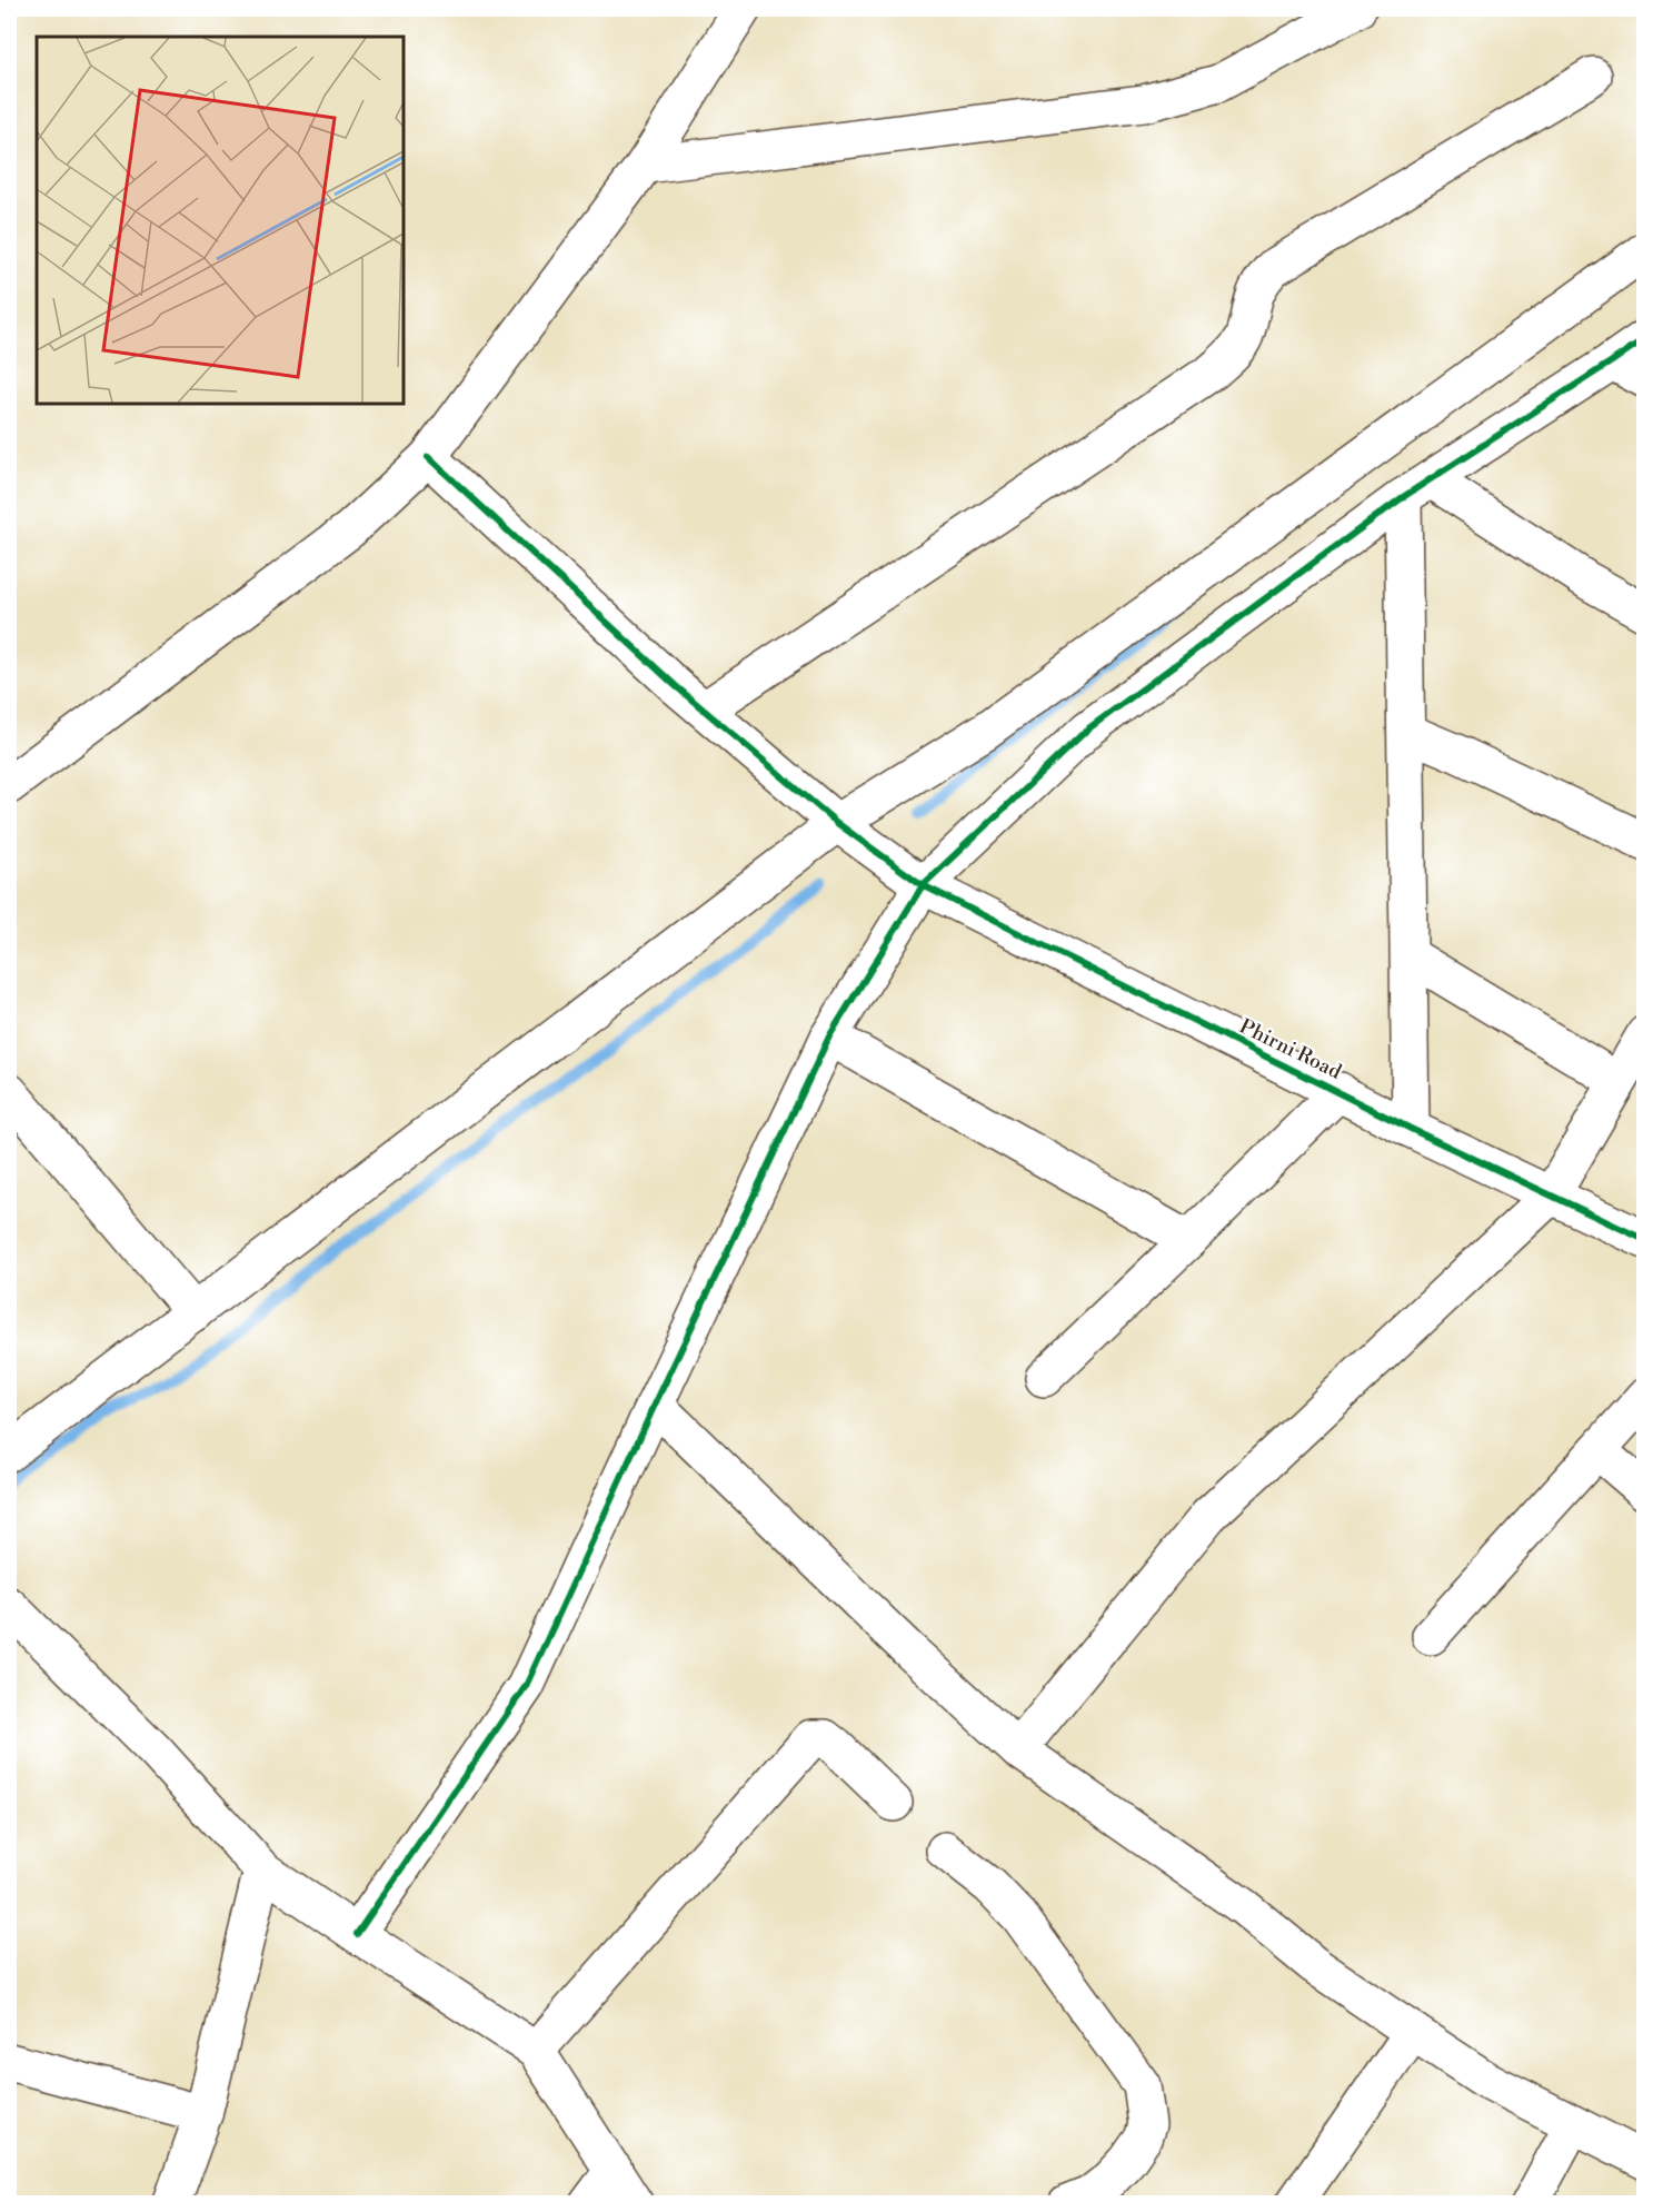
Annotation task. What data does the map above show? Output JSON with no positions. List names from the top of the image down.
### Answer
{
  "streets": {
    "street": ["Phirni Road"]
  }
}
